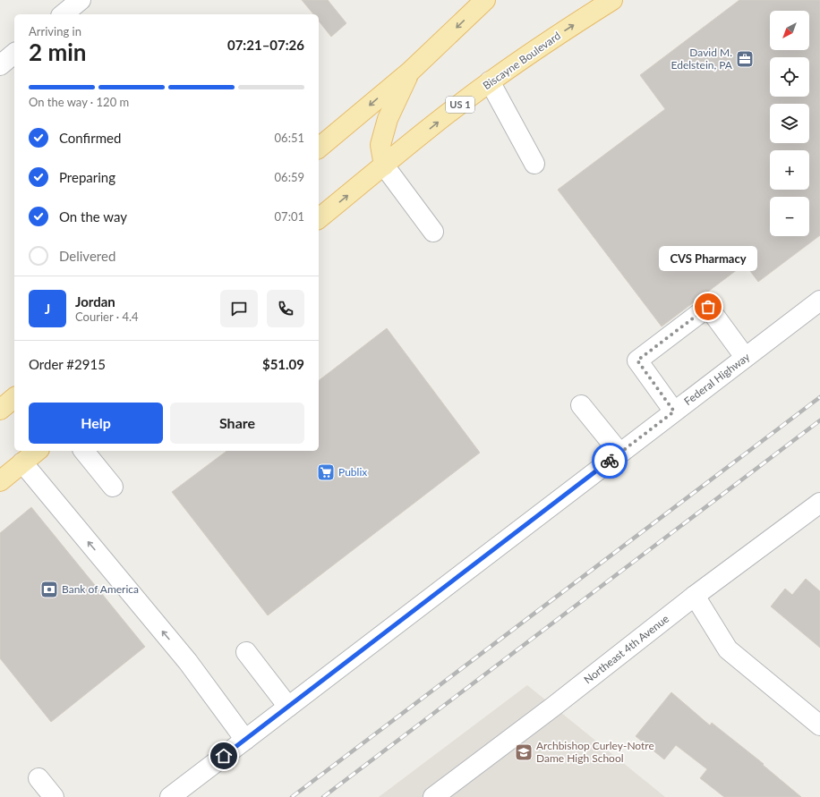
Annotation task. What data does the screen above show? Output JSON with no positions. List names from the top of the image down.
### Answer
{
  "streets": {
    "main road": ["Biscayne Boulevard", "US 1"],
    "street": ["Federal Highway", "Northeast 4th Avenue"]
  },
  "places": {
    "office": ["David M. Edelstein, PA"],
    "other": ["CVS Pharmacy"],
    "supermarket": ["Publix"],
    "bank": ["Bank of America"],
    "school or university": ["Archbishop Curley-Notre Dame High School"]
  },
  "north": "bottom left",
  "page": {
    "map_buttons": ["+", "−"],
    "heading": ["2 min", "Arriving in", "07:21–07:26"],
    "panel": [
      "Jordan",
      "Courier · 4.4",
      "Order #2915",
      "$51.09"
    ],
    "bar": "On the way · 120 m",
    "list": [
      ["Confirmed", "06:51"],
      ["Preparing", "06:59"],
      ["On the way", "07:01"],
      "Delivered"
    ],
    "bubble": "CVS Pharmacy",
    "round": "J",
    "buttons": ["Help", "Share"]
  }
}
